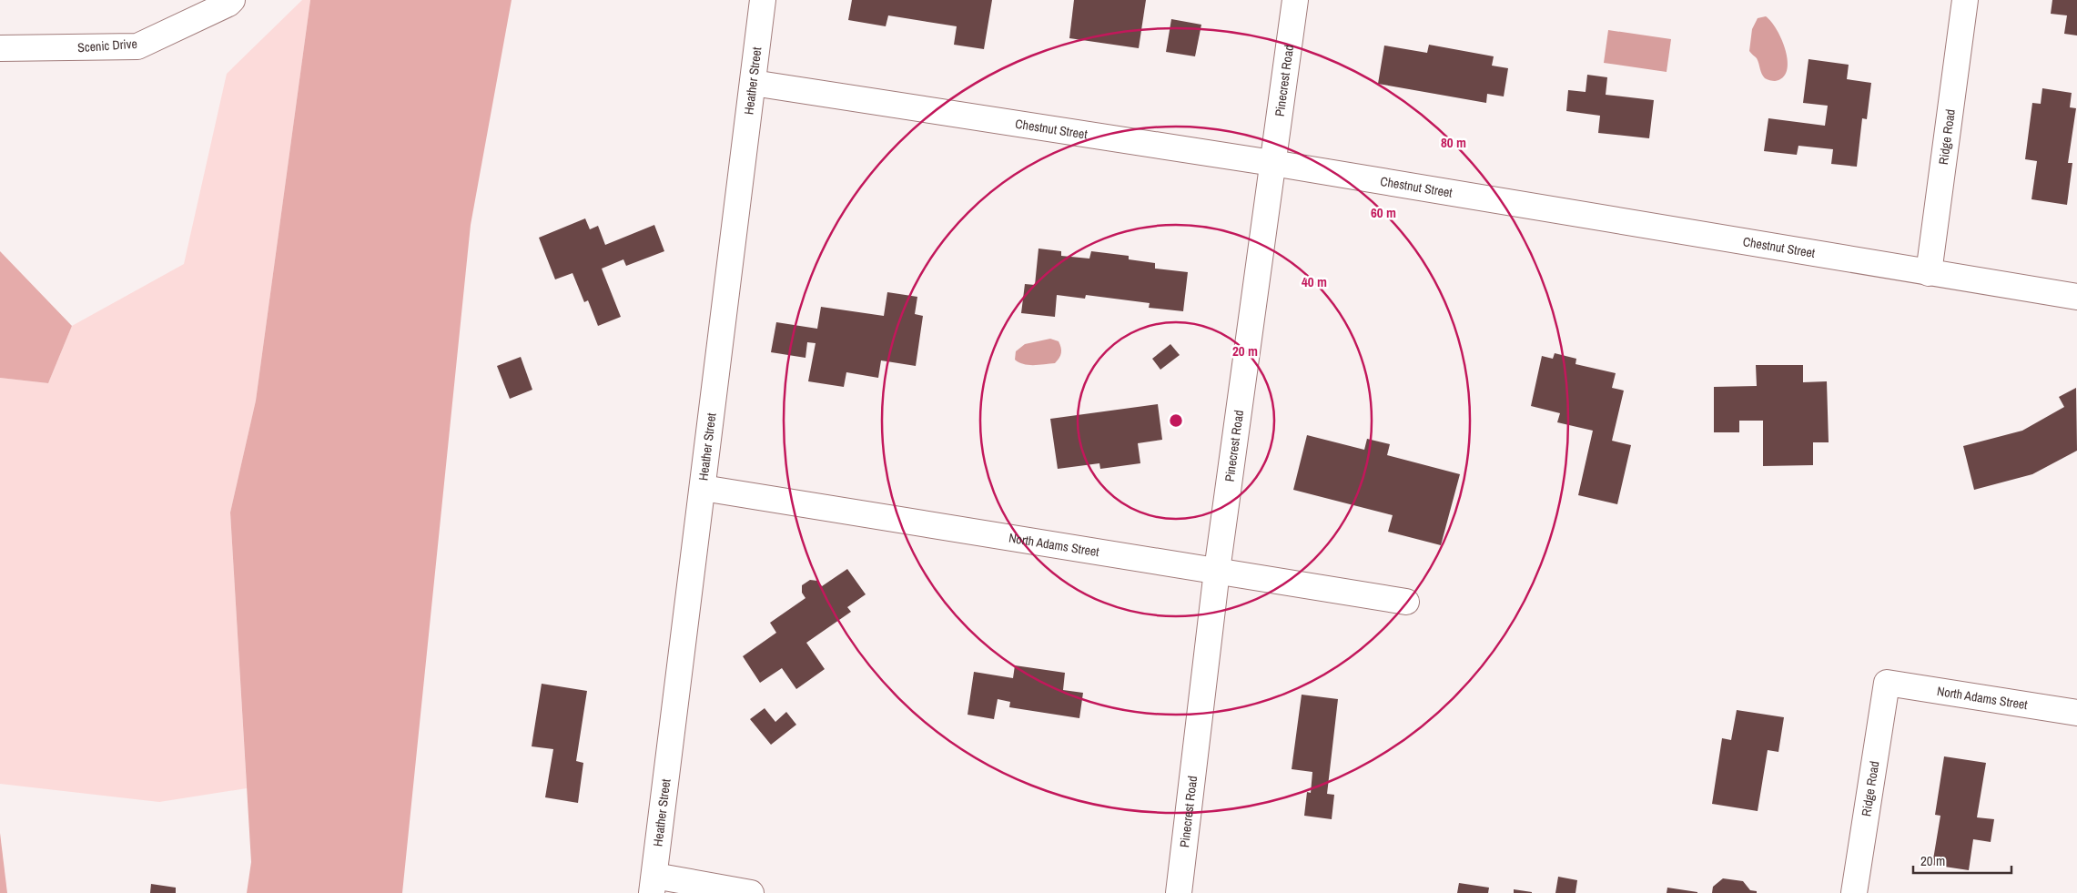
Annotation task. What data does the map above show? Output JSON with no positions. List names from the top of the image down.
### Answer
{
  "streets": {
    "street": [
      "Scenic Drive",
      "Heather Street",
      "Pinecrest Road",
      "Chestnut Street",
      "Ridge Road",
      "North Adams Street"
    ]
  },
  "crossings": [
    ["Heather Street", "Chestnut Street"],
    ["Heather Street", "North Adams Street"],
    ["Pinecrest Road", "Chestnut Street"],
    ["Pinecrest Road", "North Adams Street"],
    ["Chestnut Street", "Ridge Road"],
    ["Ridge Road", "North Adams Street"]
  ],
  "scale_bar": "20 m",
  "rings": [
    "80 m",
    "60 m",
    "40 m",
    "20 m"
  ]
}
